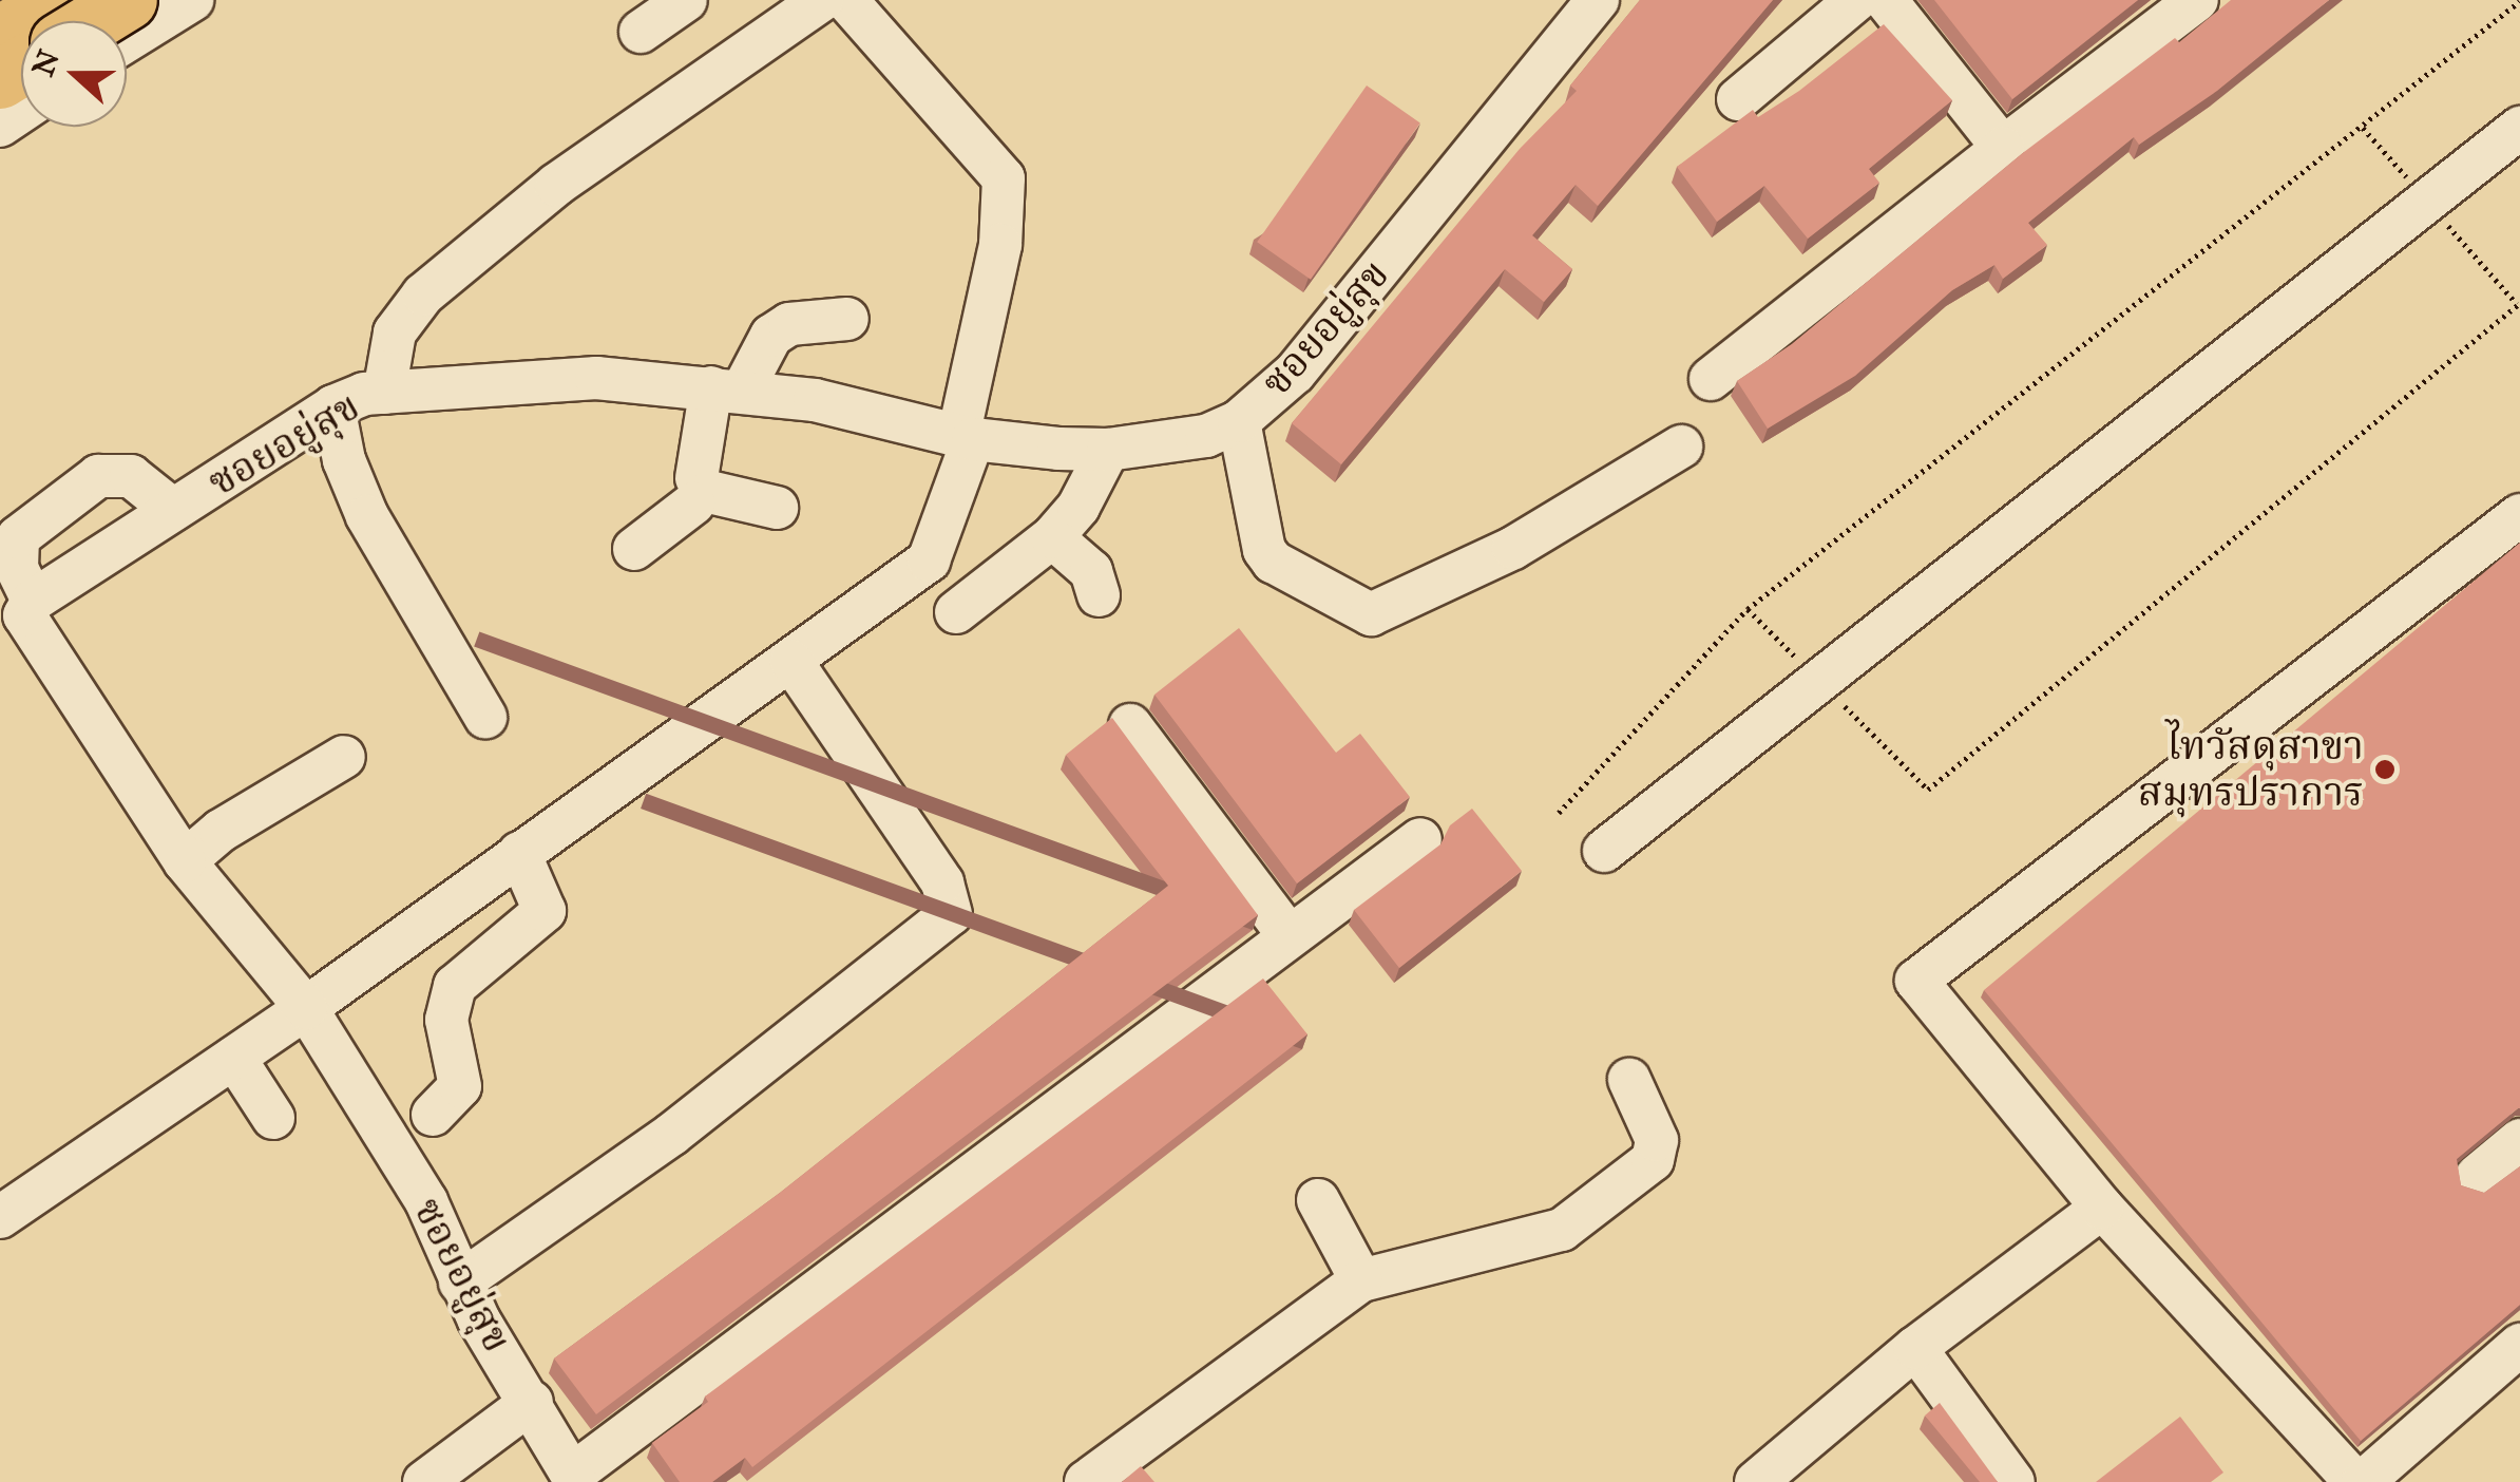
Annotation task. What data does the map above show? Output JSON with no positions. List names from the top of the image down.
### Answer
{
  "streets": {
    "street": ["ซอยอยู่สุข"]
  },
  "places": ["ไทวัสดุสาขา สมุทรปราการ"],
  "north": "left"
}
